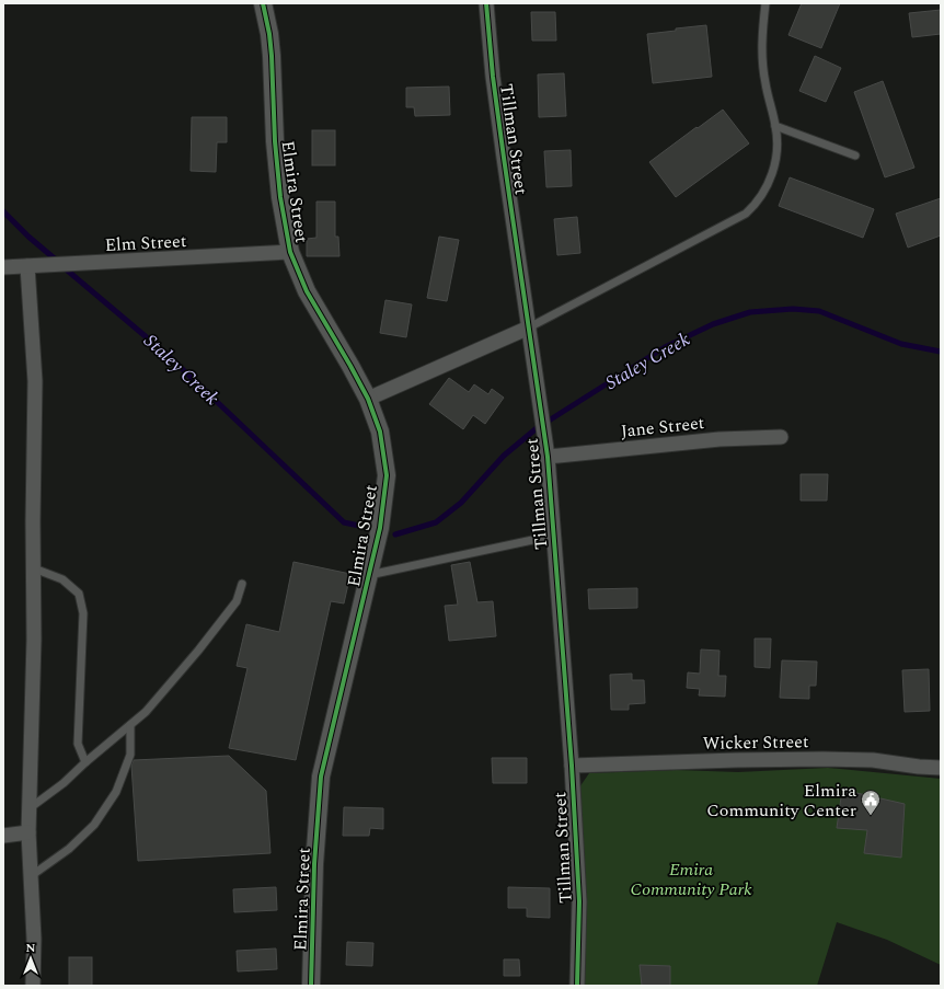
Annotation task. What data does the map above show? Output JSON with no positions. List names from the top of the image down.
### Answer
{
  "streets": {
    "street": [
      "Tillman Street",
      "Elmira Street",
      "Elm Street",
      "Jane Street",
      "Wicker Street"
    ]
  },
  "crossings": [
    ["Tillman Street", "Jane Street"],
    ["Tillman Street", "Wicker Street"],
    ["Elmira Street", "Elm Street"]
  ],
  "water": ["Staley Creek"],
  "parks": ["Emira Community Park"],
  "places": {
    "public building": ["Elmira Community Center"]
  },
  "north": "top"
}
